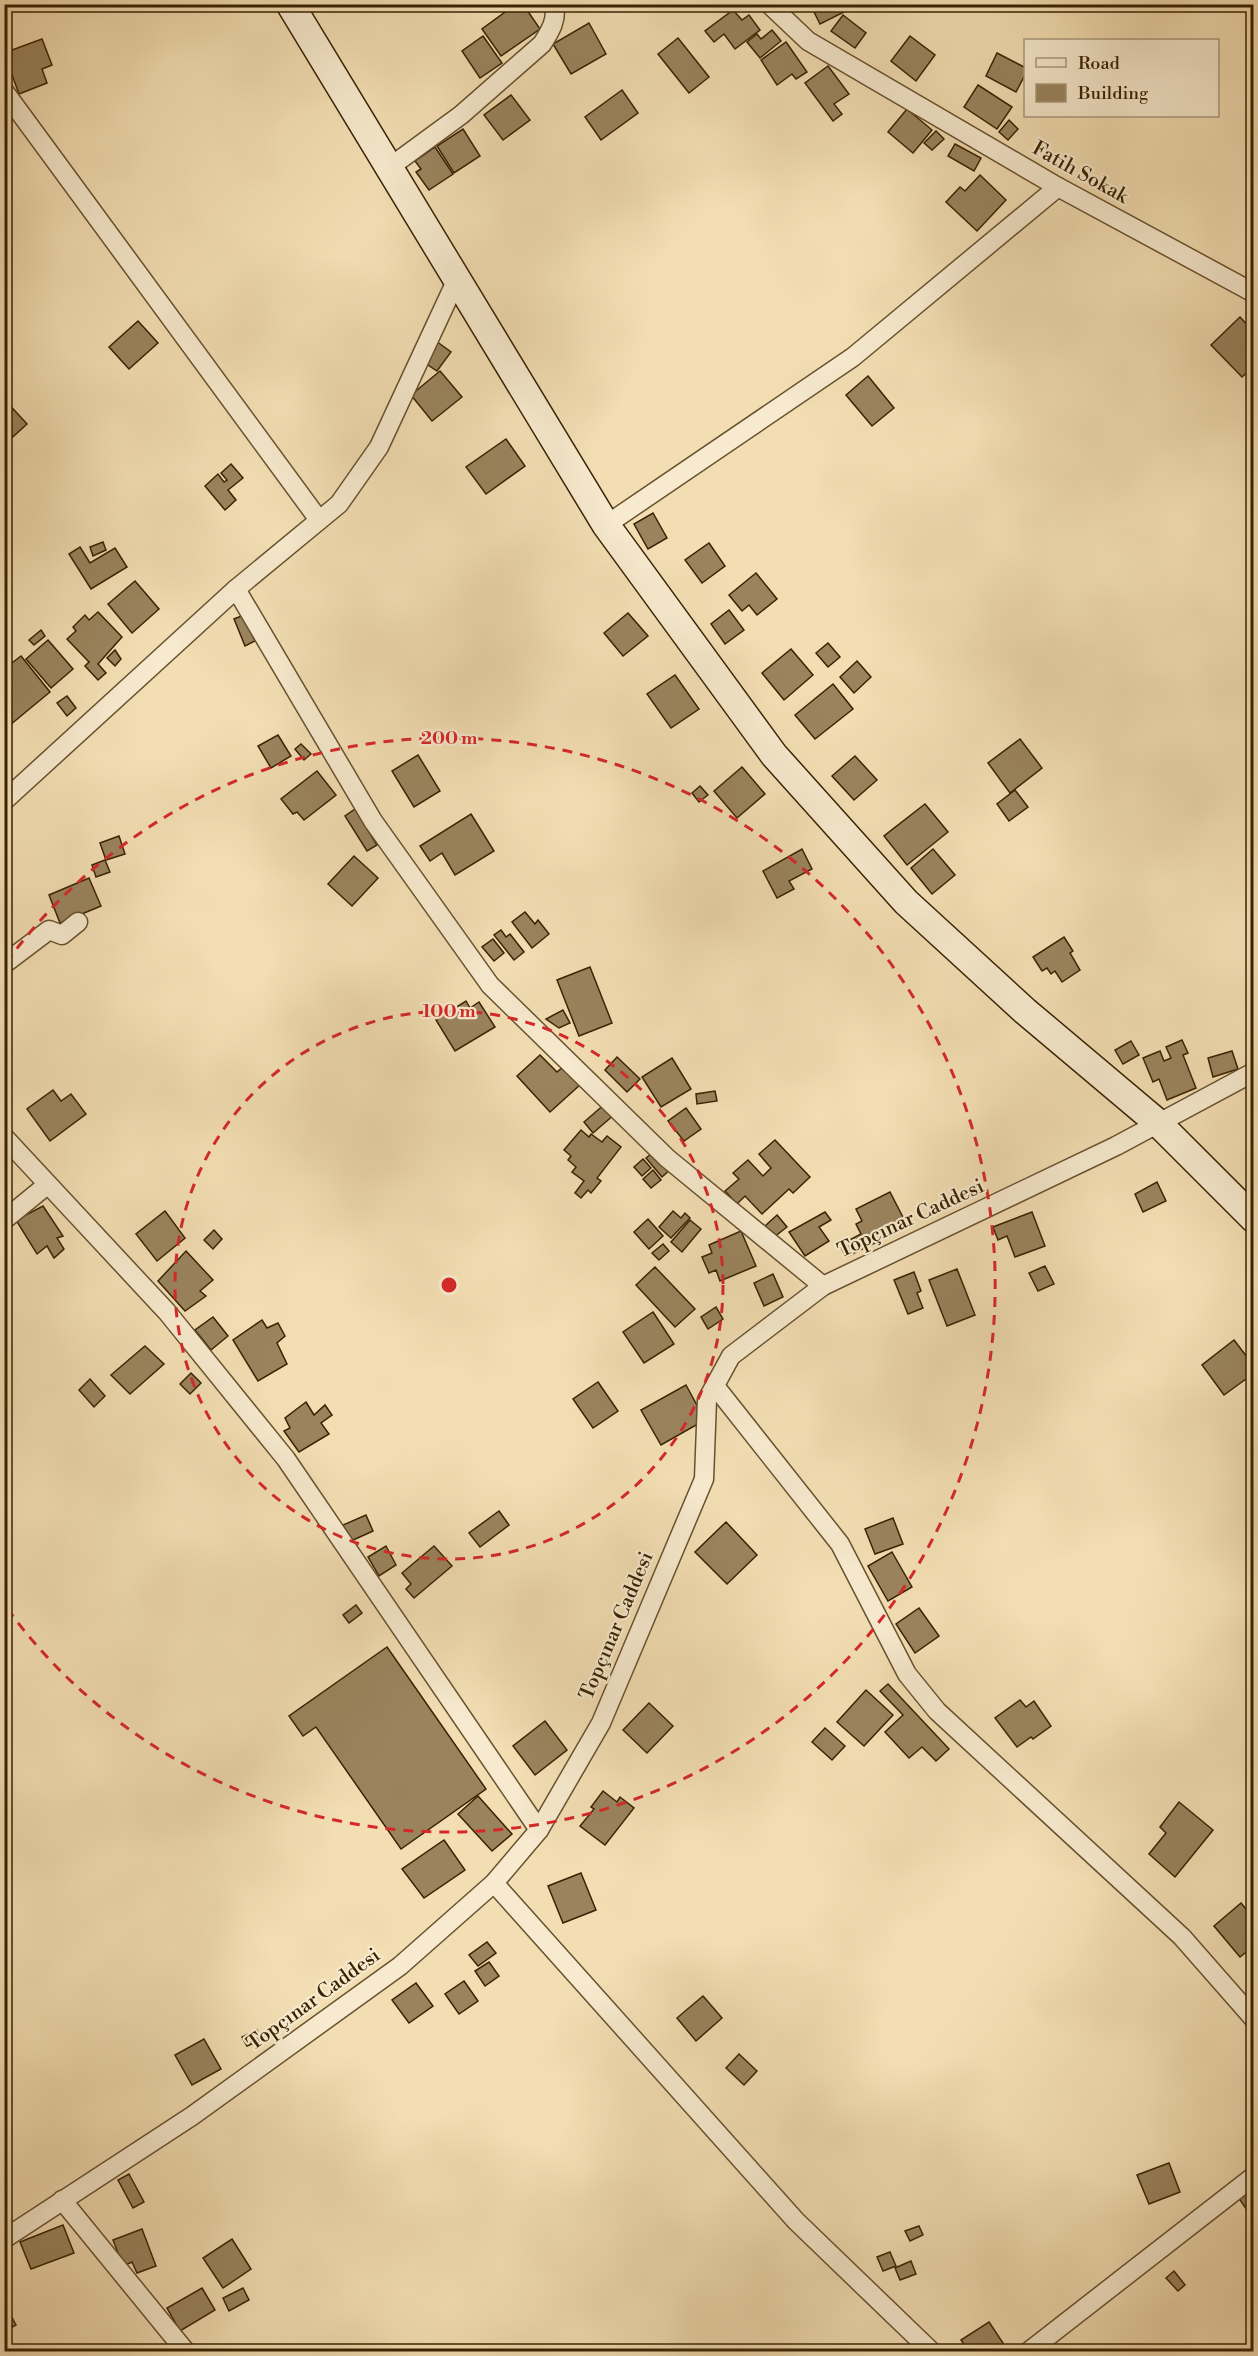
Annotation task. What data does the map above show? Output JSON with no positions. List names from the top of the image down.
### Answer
{
  "streets": {
    "street": ["Fatih Sokak", "Topçınar Caddesi"]
  },
  "legend": ["Road", "Building"],
  "rings": ["200 m", "100 m"]
}
